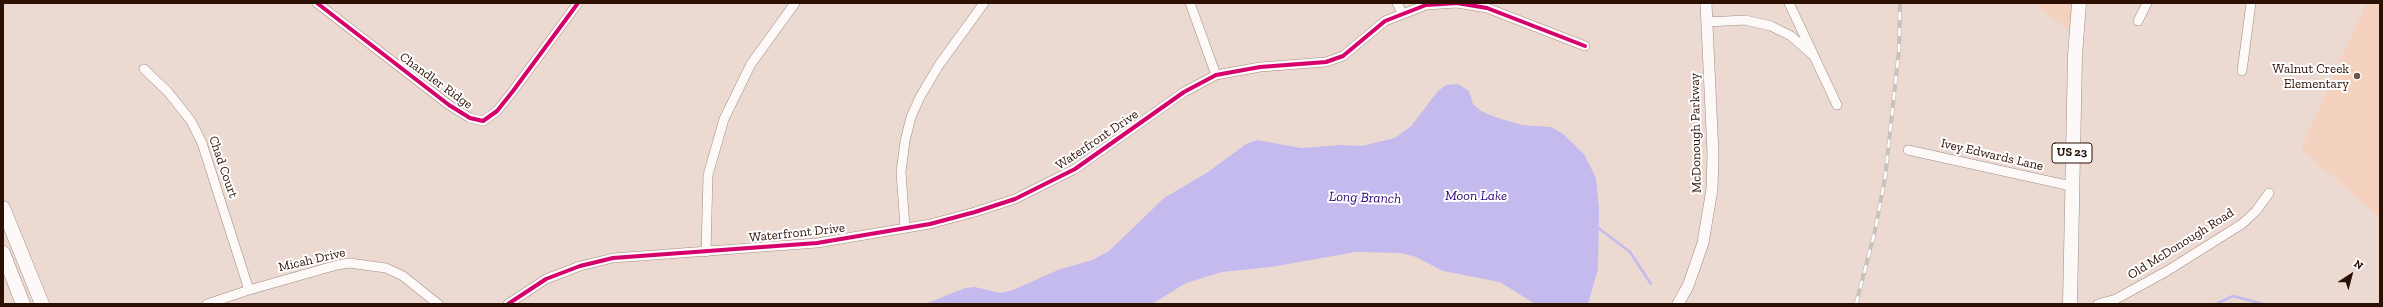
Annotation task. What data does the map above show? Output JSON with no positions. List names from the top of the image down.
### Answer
{
  "streets": {
    "main road": ["US 23"],
    "street": [
      "Chandler Ridge",
      "McDonough Parkway",
      "Waterfront Drive",
      "Ivey Edwards Lane",
      "Chad Court",
      "Old McDonough Road",
      "Micah Drive"
    ]
  },
  "crossings": [
    ["US 23", "Ivey Edwards Lane"],
    ["Chad Court", "Micah Drive"]
  ],
  "water": ["Moon Lake", "Long Branch"],
  "places": ["Walnut Creek Elementary"],
  "north": "top right"
}
